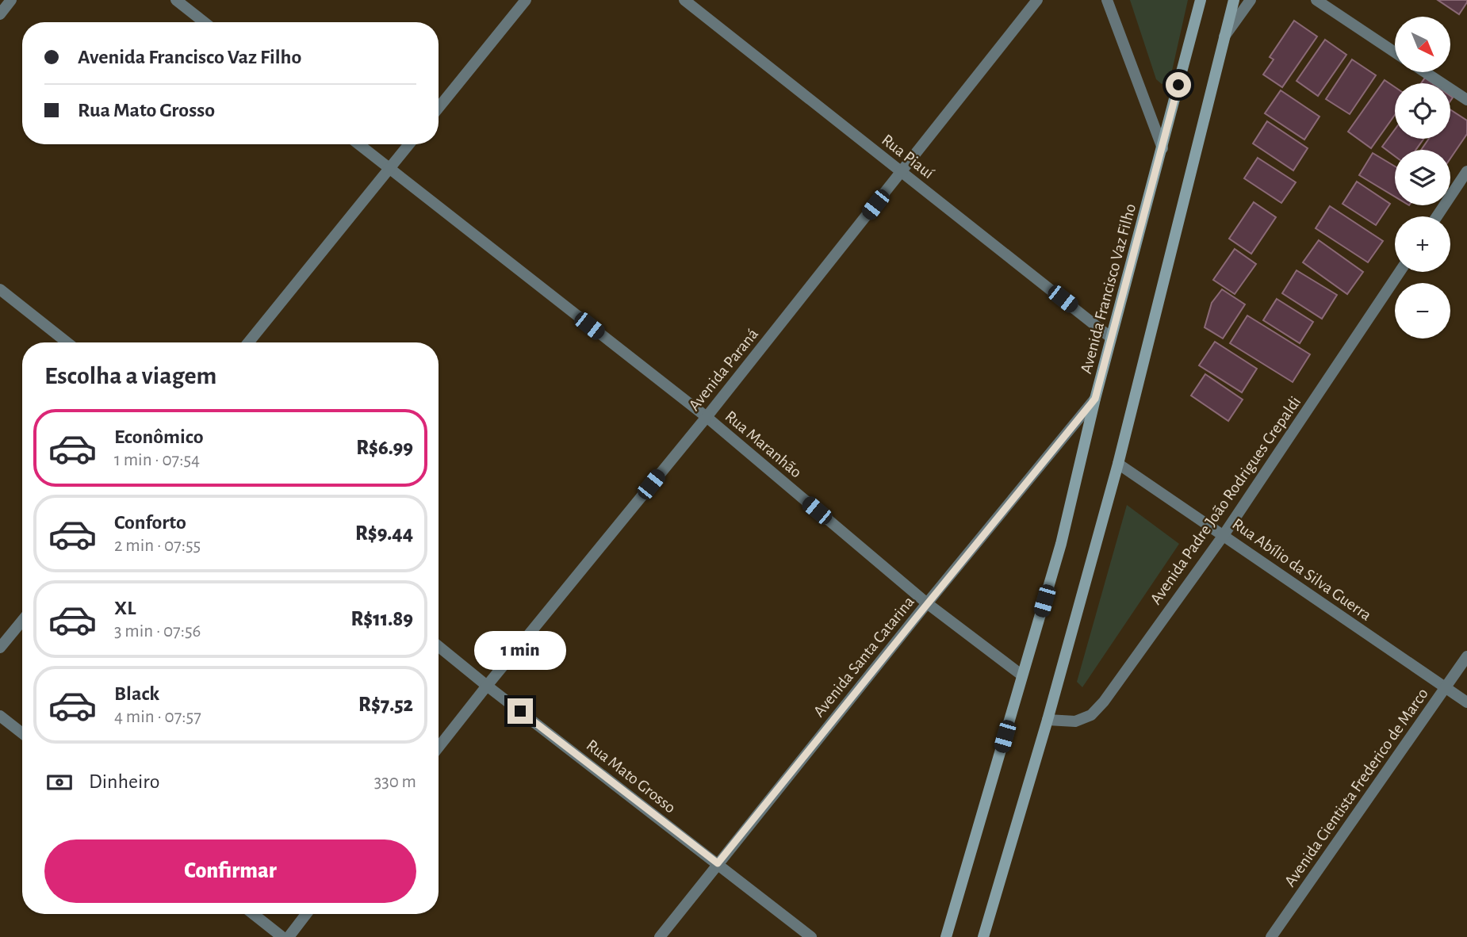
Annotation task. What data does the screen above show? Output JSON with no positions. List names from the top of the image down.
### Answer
{
  "streets": {
    "main road": ["Avenida Francisco Vaz Filho"],
    "street": [
      "Rua Piauí",
      "Avenida Paraná",
      "Rua Maranhão",
      "Avenida Padre João Rodrigues Crepaldi",
      "Rua Abílio da Silva Guerra",
      "Avenida Santa Catarina",
      "Rua Mato Grosso",
      "Avenida Cientista Frederico de Marco"
    ]
  },
  "crossings": [
    ["Rua Piauí", "Avenida Francisco Vaz Filho"],
    ["Rua Piauí", "Avenida Paraná"],
    ["Avenida Francisco Vaz Filho", "Rua Maranhão"],
    ["Avenida Francisco Vaz Filho", "Avenida Santa Catarina"],
    ["Avenida Paraná", "Rua Maranhão"],
    ["Avenida Paraná", "Rua Mato Grosso"],
    ["Rua Maranhão", "Avenida Santa Catarina"],
    ["Avenida Padre João Rodrigues Crepaldi", "Rua Abílio da Silva Guerra"],
    ["Rua Abílio da Silva Guerra", "Avenida Cientista Frederico de Marco"],
    ["Avenida Santa Catarina", "Rua Mato Grosso"]
  ],
  "north": "bottom right",
  "page": {
    "map_buttons": ["+", "−"],
    "banner": ["Avenida Francisco Vaz Filho", "Rua Mato Grosso"],
    "heading": "Escolha a viagem",
    "list": [
      {
        "name": "Econômico",
        "note": "1 min · 07:54",
        "value": "R$6.99"
      },
      {
        "name": "Conforto",
        "note": "2 min · 07:55",
        "value": "R$9.44"
      },
      {
        "name": "XL",
        "note": "3 min · 07:56",
        "value": "R$11.89"
      },
      {
        "name": "Black",
        "note": "4 min · 07:57",
        "value": "R$7.52"
      }
    ],
    "bubble": "1 min",
    "pay": ["Dinheiro", "330 m"],
    "buttons": "Confirmar"
  }
}
